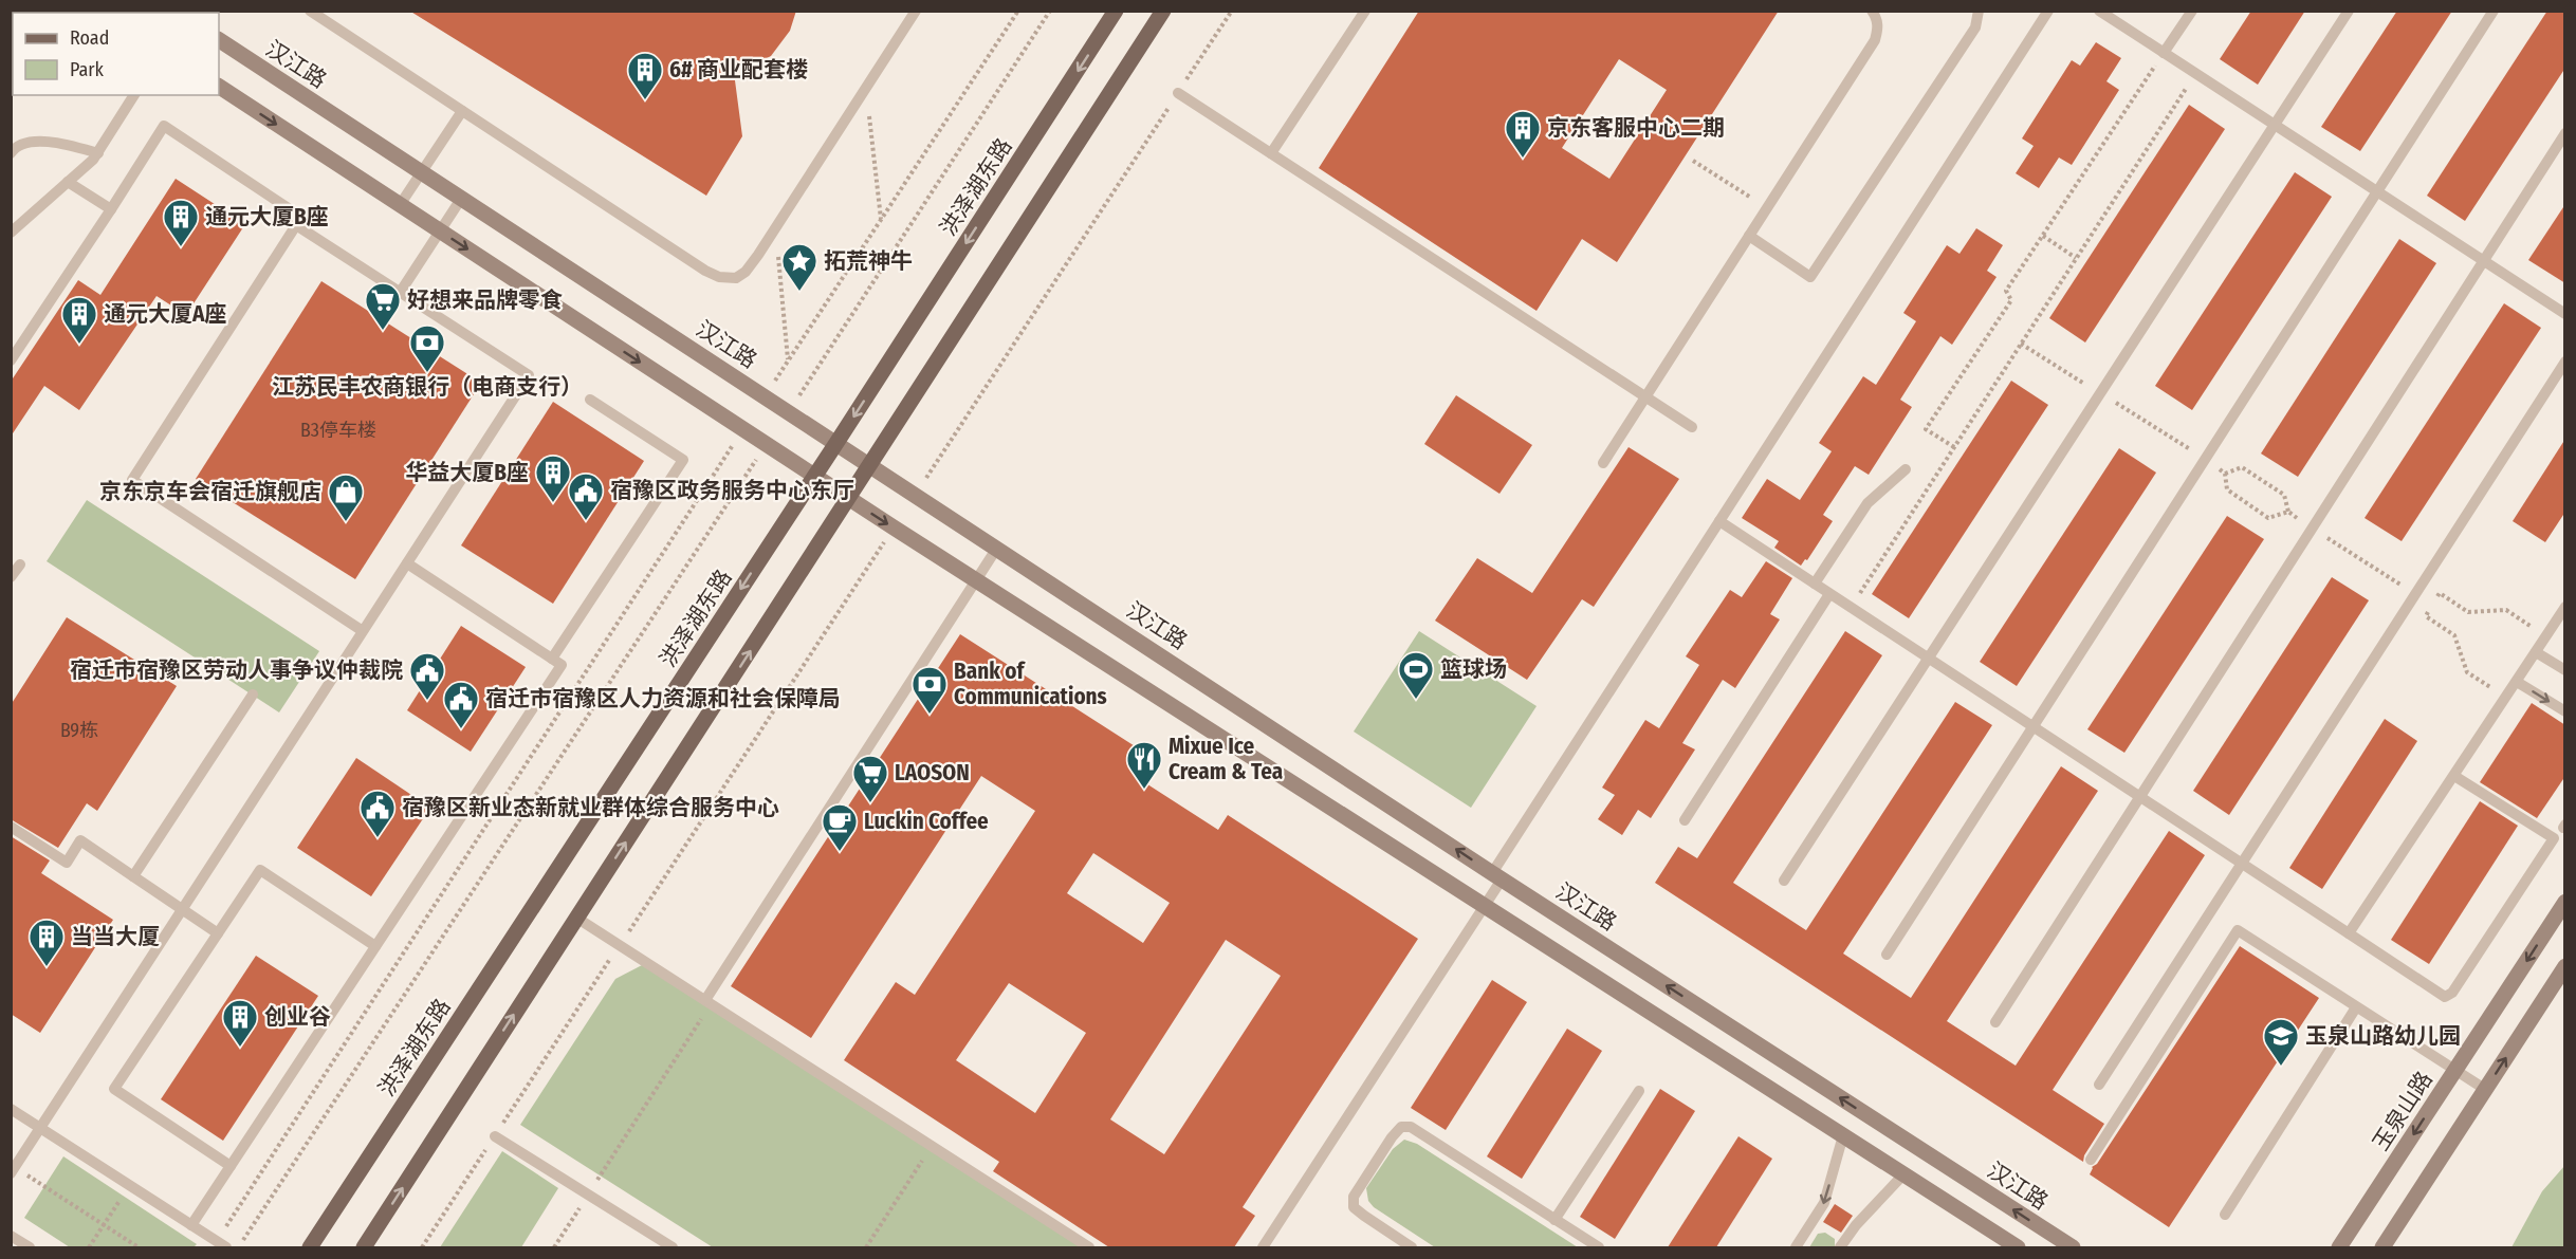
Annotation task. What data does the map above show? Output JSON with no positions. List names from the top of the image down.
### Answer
{
  "streets": {
    "main road": ["洪泽湖东路"],
    "street": ["汉江路", "玉泉山路"]
  },
  "crossings": [
    ["汉江路", "洪泽湖东路"]
  ],
  "places": {
    "building": [
      "6# 商业配套楼",
      "京东客服中心二期",
      "通元大厦B座",
      "通元大厦A座",
      "华益大厦B座",
      "当当大厦",
      "创业谷"
    ],
    "place": ["拓荒神牛"],
    "supermarket": ["好想来品牌零食", "LAOSON"],
    "bank": ["江苏民丰农商银行（电商支行）", "Bank of Communications"],
    "public building": [
      "宿豫区政务服务中心东厅",
      "宿迁市宿豫区劳动人事争议仲裁院",
      "宿迁市宿豫区人力资源和社会保障局",
      "宿豫区新业态新就业群体综合服务中心"
    ],
    "shop": ["京东京车会宿迁旗舰店"],
    "sports": ["篮球场"],
    "restaurant": ["Mixue Ice Cream & Tea"],
    "cafe": ["Luckin Coffee"],
    "school or university": ["玉泉山路幼儿园"]
  },
  "house_numbers": ["B3停车楼", "B9栋"],
  "legend": ["Road", "Park"]
}
